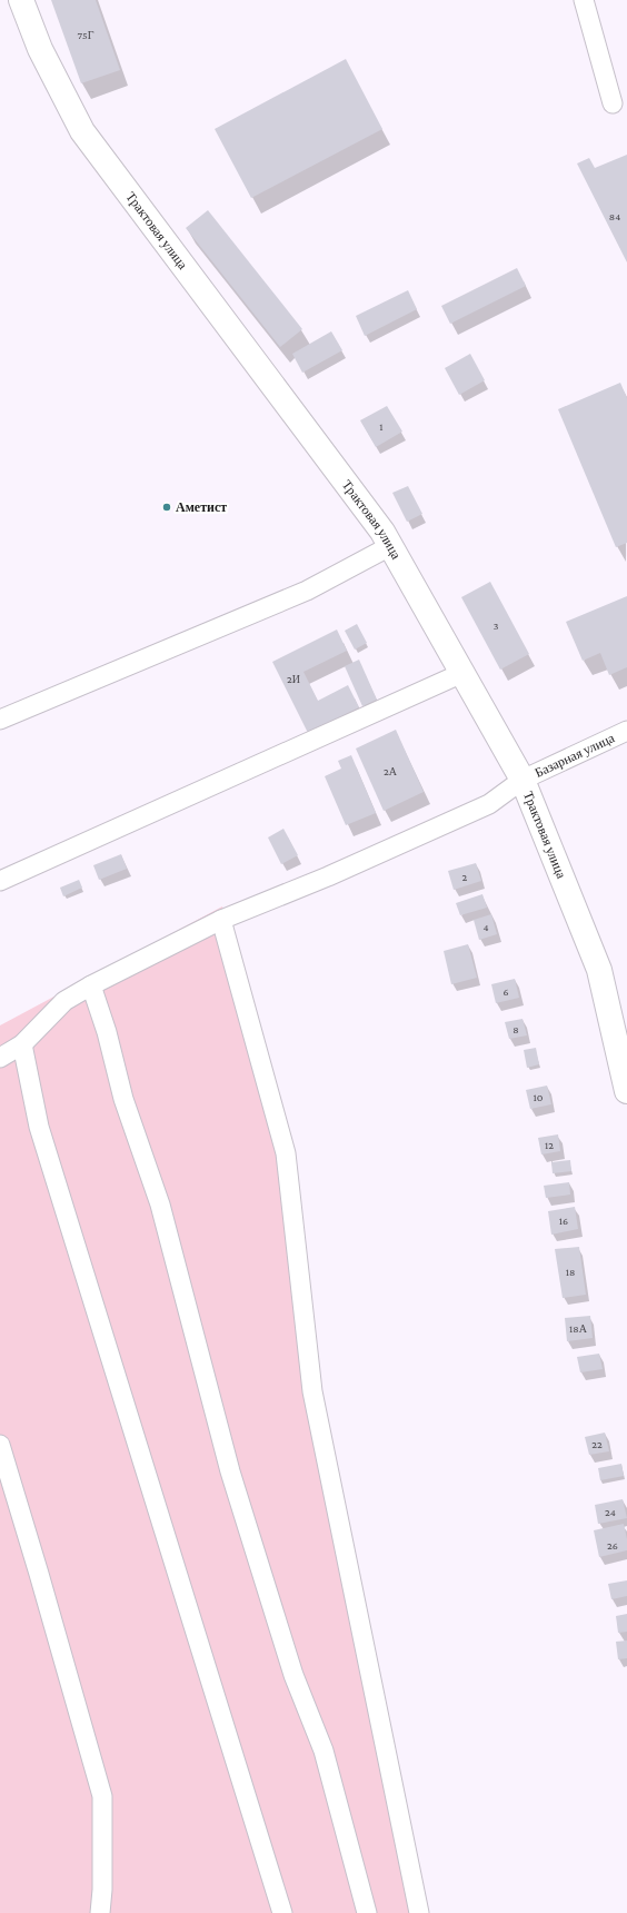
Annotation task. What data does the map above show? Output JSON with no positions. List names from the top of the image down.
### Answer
{
  "streets": {
    "main road": ["Трактовая улица"],
    "street": ["Базарная улица"]
  },
  "crossings": [
    ["Трактовая улица", "Базарная улица"]
  ],
  "places": ["Аметист"],
  "house_numbers": [
    "75Г",
    "84",
    "1",
    "3",
    "2И",
    "2А",
    "2",
    "4",
    "6",
    "8",
    "10",
    "12",
    "16",
    "18",
    "18А",
    "22",
    "24",
    "26"
  ]
}
